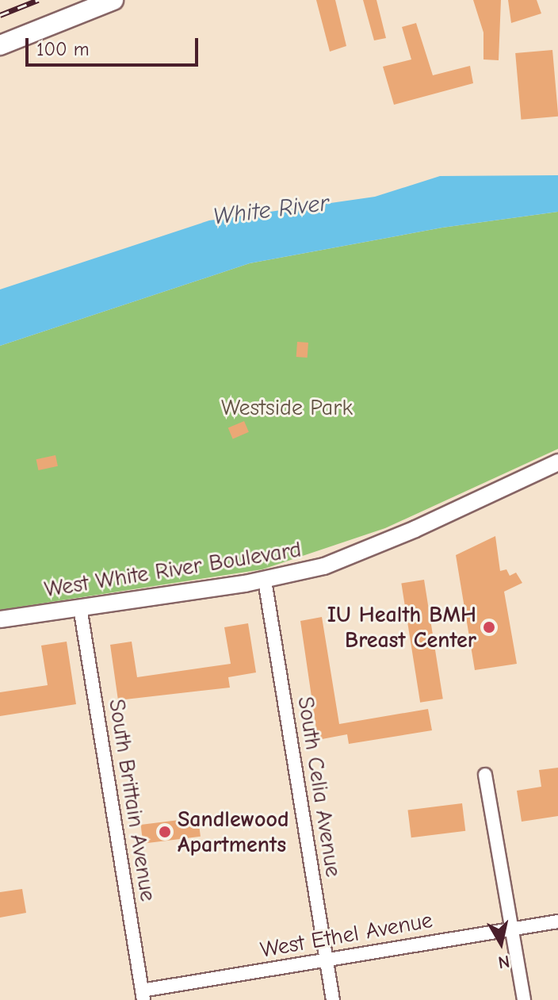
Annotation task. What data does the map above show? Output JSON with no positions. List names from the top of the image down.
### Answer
{
  "streets": {
    "street": [
      "West White River Boulevard",
      "South Celia Avenue",
      "South Brittain Avenue",
      "West Ethel Avenue"
    ]
  },
  "crossings": [
    ["West White River Boulevard", "South Celia Avenue"],
    ["West White River Boulevard", "South Brittain Avenue"],
    ["South Celia Avenue", "West Ethel Avenue"],
    ["South Brittain Avenue", "West Ethel Avenue"]
  ],
  "water": ["White River"],
  "parks": ["Westside Park"],
  "places": ["IU Health BMH Breast Center", "Sandlewood Apartments"],
  "scale_bar": "100 m",
  "north": "bottom"
}
